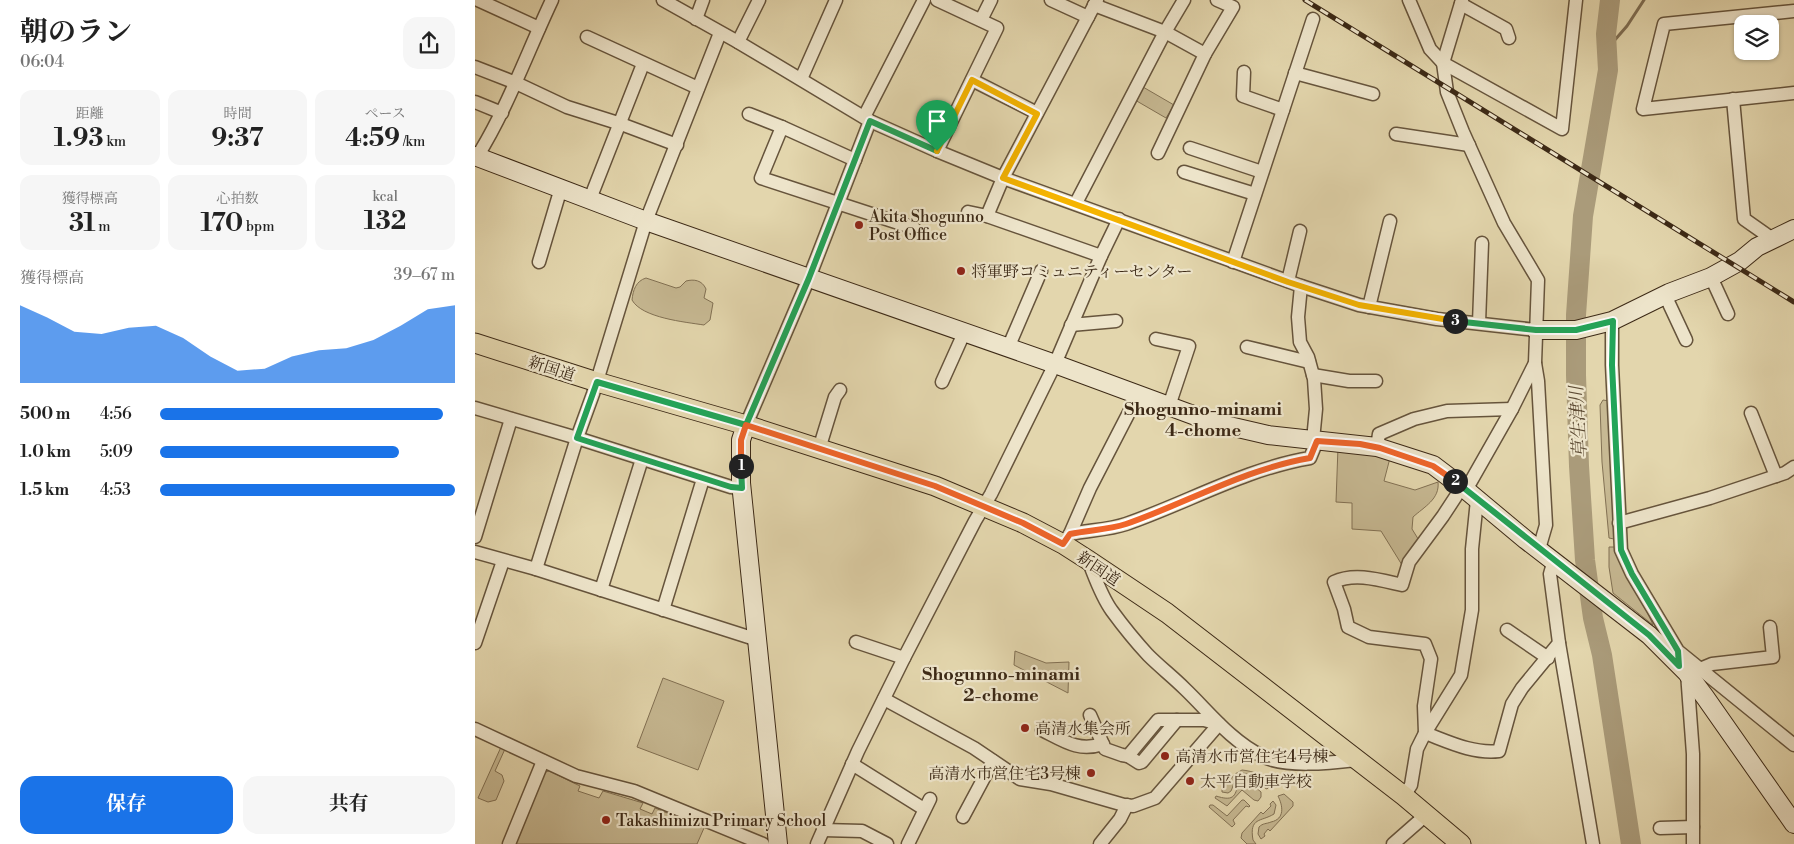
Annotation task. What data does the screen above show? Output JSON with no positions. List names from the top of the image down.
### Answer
{
  "streets": {
    "main road": ["新国道"]
  },
  "districts": ["Shogunno-minami 4-chome", "Shogunno-minami 2-chome"],
  "water": ["草生津川"],
  "places": [
    "Akita Shogunno Post Office",
    "将軍野コミュニティーセンター",
    "高清水集会所",
    "高清水市営住宅4号棟",
    "高清水市営住宅3号棟",
    "太平自動車学校",
    "Takashimizu Primary School"
  ],
  "page": {
    "heading": ["朝のラン", "06:04"],
    "stats": [
      ["距離", "1.93 km"],
      ["時間", "9:37"],
      ["ペース", "4:59 /km"],
      ["獲得標高", "31 m"],
      ["心拍数", "170 bpm"],
      ["kcal", "132"]
    ],
    "chart": ["獲得標高", "39–67 m"],
    "pins": ["3", "1", "2"],
    "list": [
      {
        "name": "500 m",
        "note": "4:56"
      },
      {
        "name": "1.0 km",
        "note": "5:09"
      },
      {
        "name": "1.5 km",
        "note": "4:53"
      }
    ],
    "buttons": ["保存", "共有"]
  }
}
